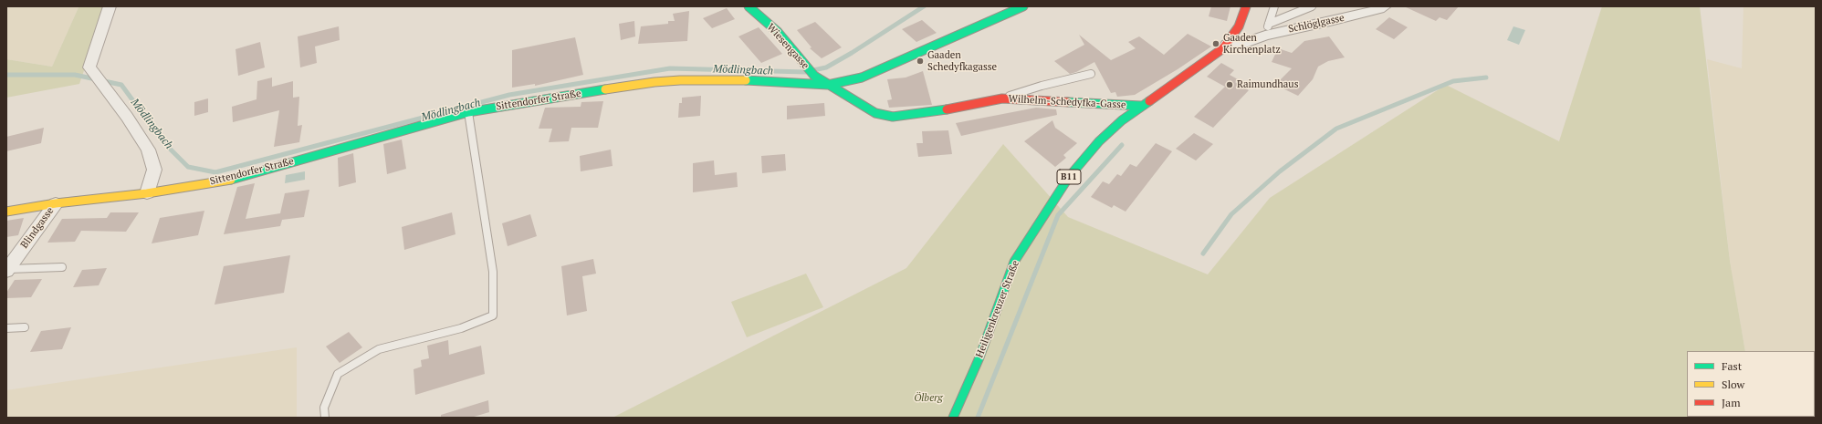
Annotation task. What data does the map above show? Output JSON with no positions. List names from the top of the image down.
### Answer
{
  "streets": {
    "street": [
      "Schlöglgasse",
      "Wiesengasse",
      "Sittendorfer Straße",
      "Wilhelm-Schedyfka-Gasse",
      "B11",
      "Blindgasse",
      "Heiligenkreuzer Straße"
    ]
  },
  "crossings": [
    ["Schlöglgasse", "B11"],
    ["Schlöglgasse", "Heiligenkreuzer Straße"],
    ["Wiesengasse", "Sittendorfer Straße"],
    ["Wiesengasse", "Wilhelm-Schedyfka-Gasse"],
    ["Sittendorfer Straße", "Wilhelm-Schedyfka-Gasse"],
    ["Sittendorfer Straße", "Blindgasse"],
    ["Wilhelm-Schedyfka-Gasse", "Heiligenkreuzer Straße"],
    ["B11", "Heiligenkreuzer Straße"]
  ],
  "water": ["Mödlingbach"],
  "parks": ["Ölberg"],
  "places": ["Gaaden Kirchenplatz", "Gaaden Schedyfkagasse", "Raimundhaus"],
  "legend": ["Fast", "Slow", "Jam"]
}
